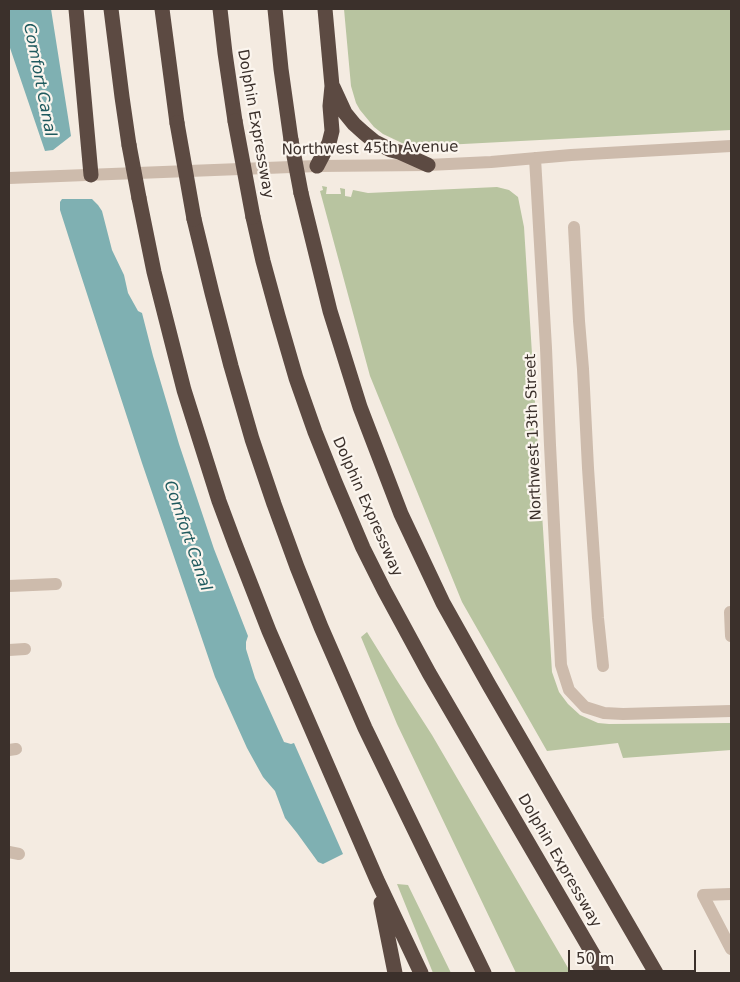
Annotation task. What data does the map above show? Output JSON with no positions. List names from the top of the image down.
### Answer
{
  "streets": {
    "highway": ["Dolphin Expressway"],
    "street": ["Northwest 45th Avenue", "Northwest 13th Street"]
  },
  "crossings": [
    ["Northwest 45th Avenue", "Northwest 13th Street"]
  ],
  "water": ["Comfort Canal"],
  "scale_bar": "50 m"
}
